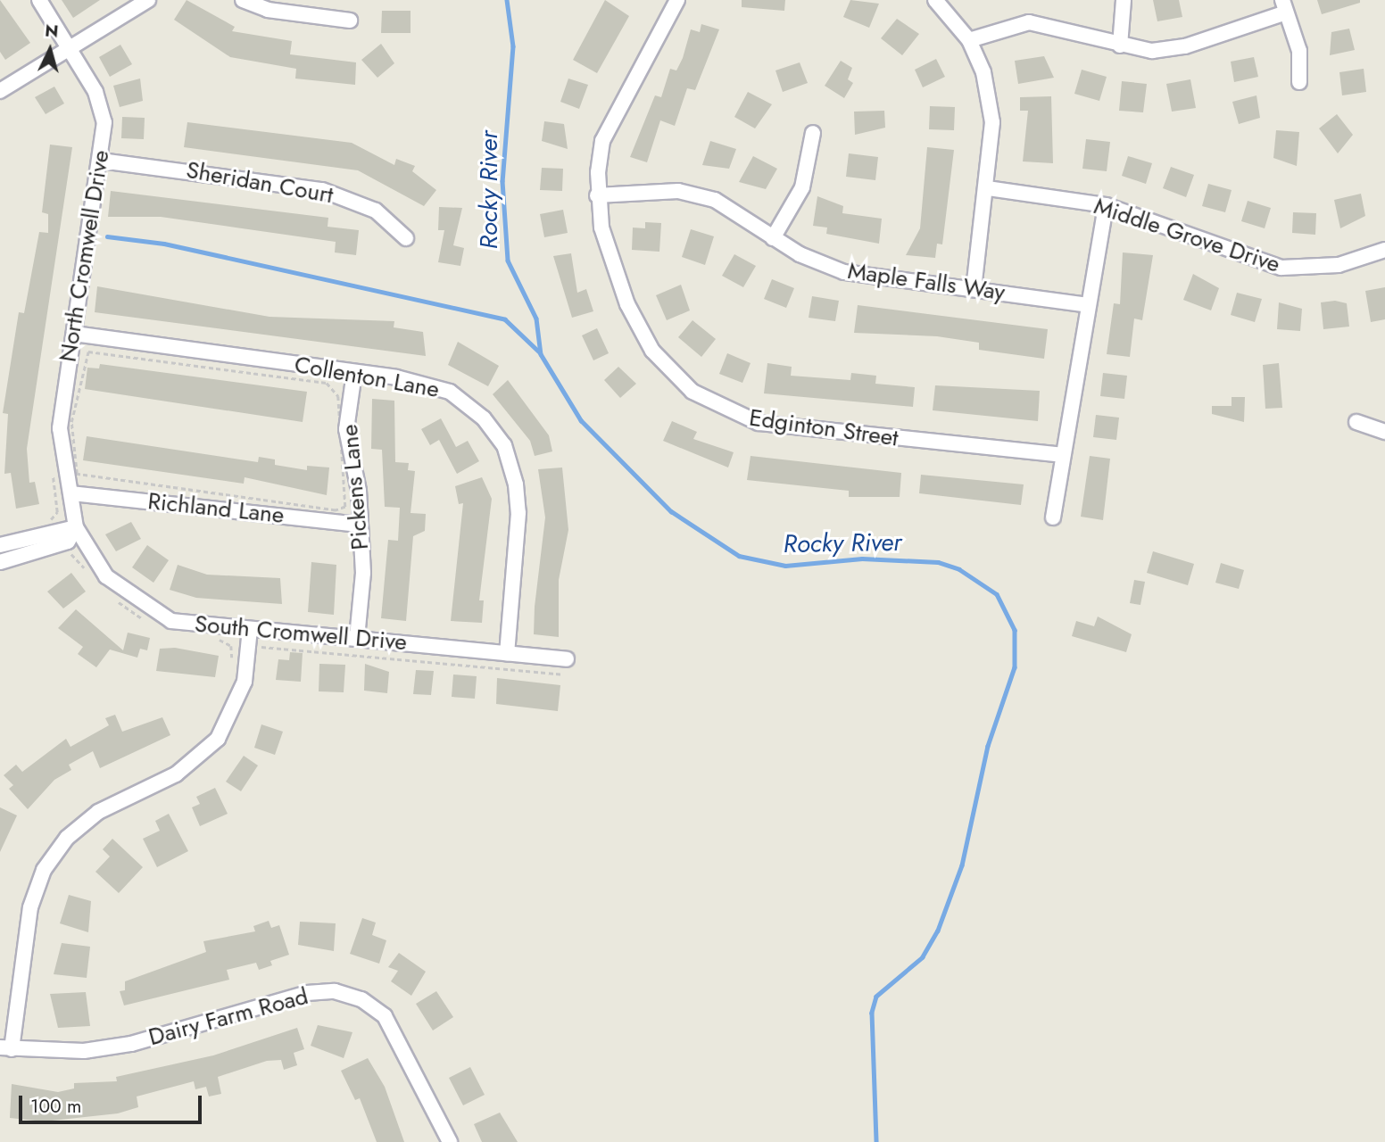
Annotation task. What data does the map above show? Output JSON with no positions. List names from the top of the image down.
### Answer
{
  "streets": {
    "street": [
      "Sheridan Court",
      "Middle Grove Drive",
      "North Cromwell Drive",
      "Maple Falls Way",
      "Collenton Lane",
      "Edginton Street",
      "Pickens Lane",
      "Richland Lane",
      "South Cromwell Drive",
      "Dairy Farm Road"
    ]
  },
  "crossings": [
    ["Sheridan Court", "North Cromwell Drive"],
    ["North Cromwell Drive", "Collenton Lane"],
    ["North Cromwell Drive", "Richland Lane"],
    ["North Cromwell Drive", "South Cromwell Drive"],
    ["Maple Falls Way", "Edginton Street"],
    ["Collenton Lane", "Pickens Lane"],
    ["Collenton Lane", "South Cromwell Drive"],
    ["Pickens Lane", "Richland Lane"],
    ["Pickens Lane", "South Cromwell Drive"]
  ],
  "water": ["Rocky River"],
  "scale_bar": "100 m",
  "north": "top"
}
